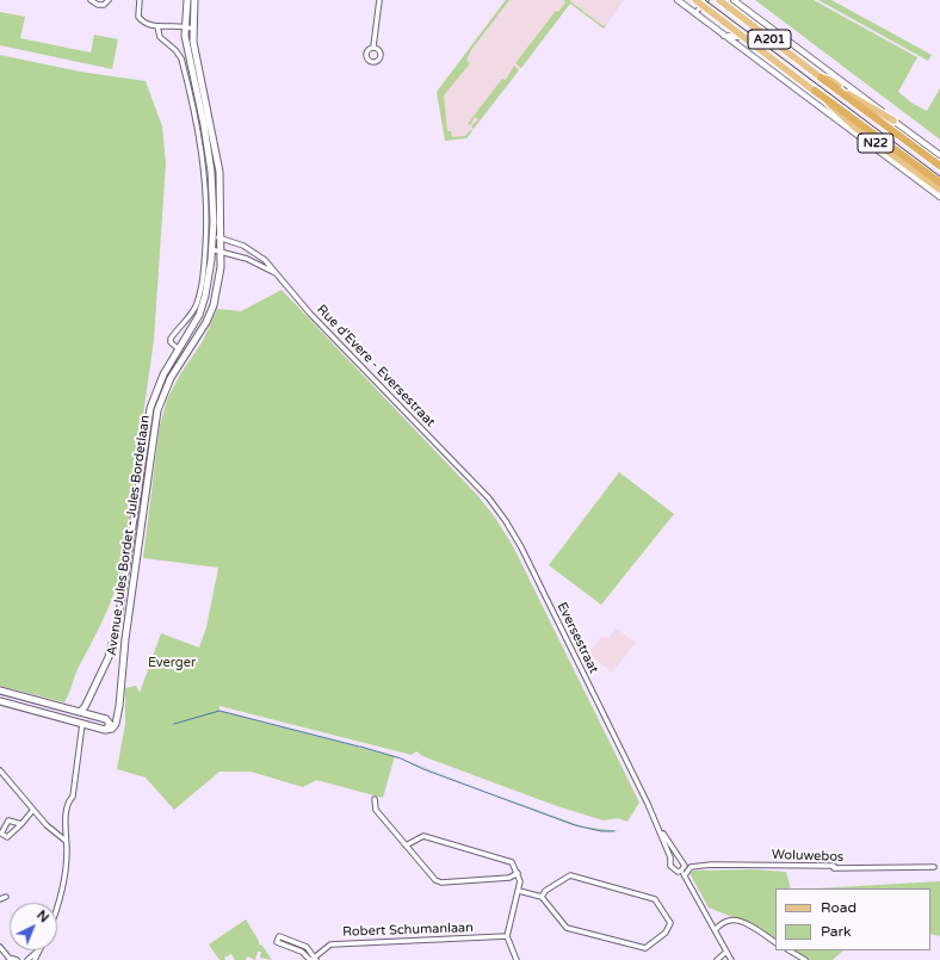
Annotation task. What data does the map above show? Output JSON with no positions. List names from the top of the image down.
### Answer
{
  "streets": {
    "highway": ["A201"],
    "main road": ["N22", "Avenue Jules Bordet - Jules Bordetlaan"],
    "street": [
      "Rue d'Evere - Eversestraat",
      "Eversestraat",
      "Woluwebos",
      "Robert Schumanlaan"
    ]
  },
  "crossings": [
    ["A201", "N22"],
    ["Rue d'Evere - Eversestraat", "Avenue Jules Bordet - Jules Bordetlaan"],
    ["Rue d'Evere - Eversestraat", "Eversestraat"],
    ["Eversestraat", "Woluwebos"]
  ],
  "parks": ["Everger"],
  "legend": ["Road", "Park"],
  "north": "top right"
}
